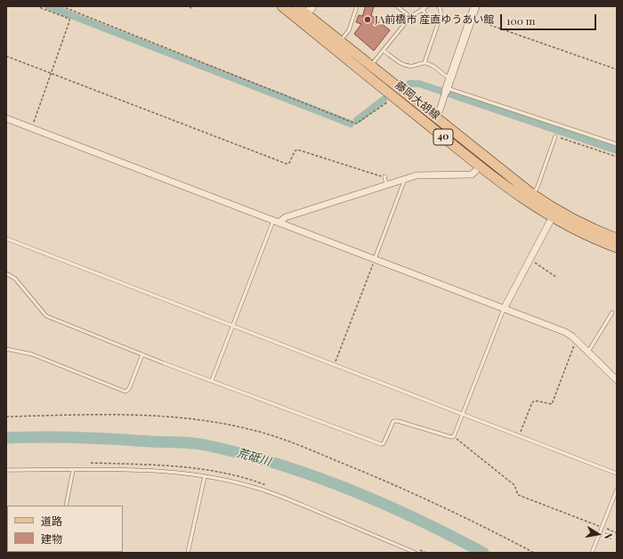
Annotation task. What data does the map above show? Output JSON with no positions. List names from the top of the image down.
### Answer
{
  "streets": {
    "main road": ["藤岡大胡線", "40"]
  },
  "water": ["荒砥川"],
  "places": ["JA前橋市 産直ゆうあい館"],
  "legend": ["道路", "建物"],
  "scale_bar": "100 m",
  "north": "right"
}
